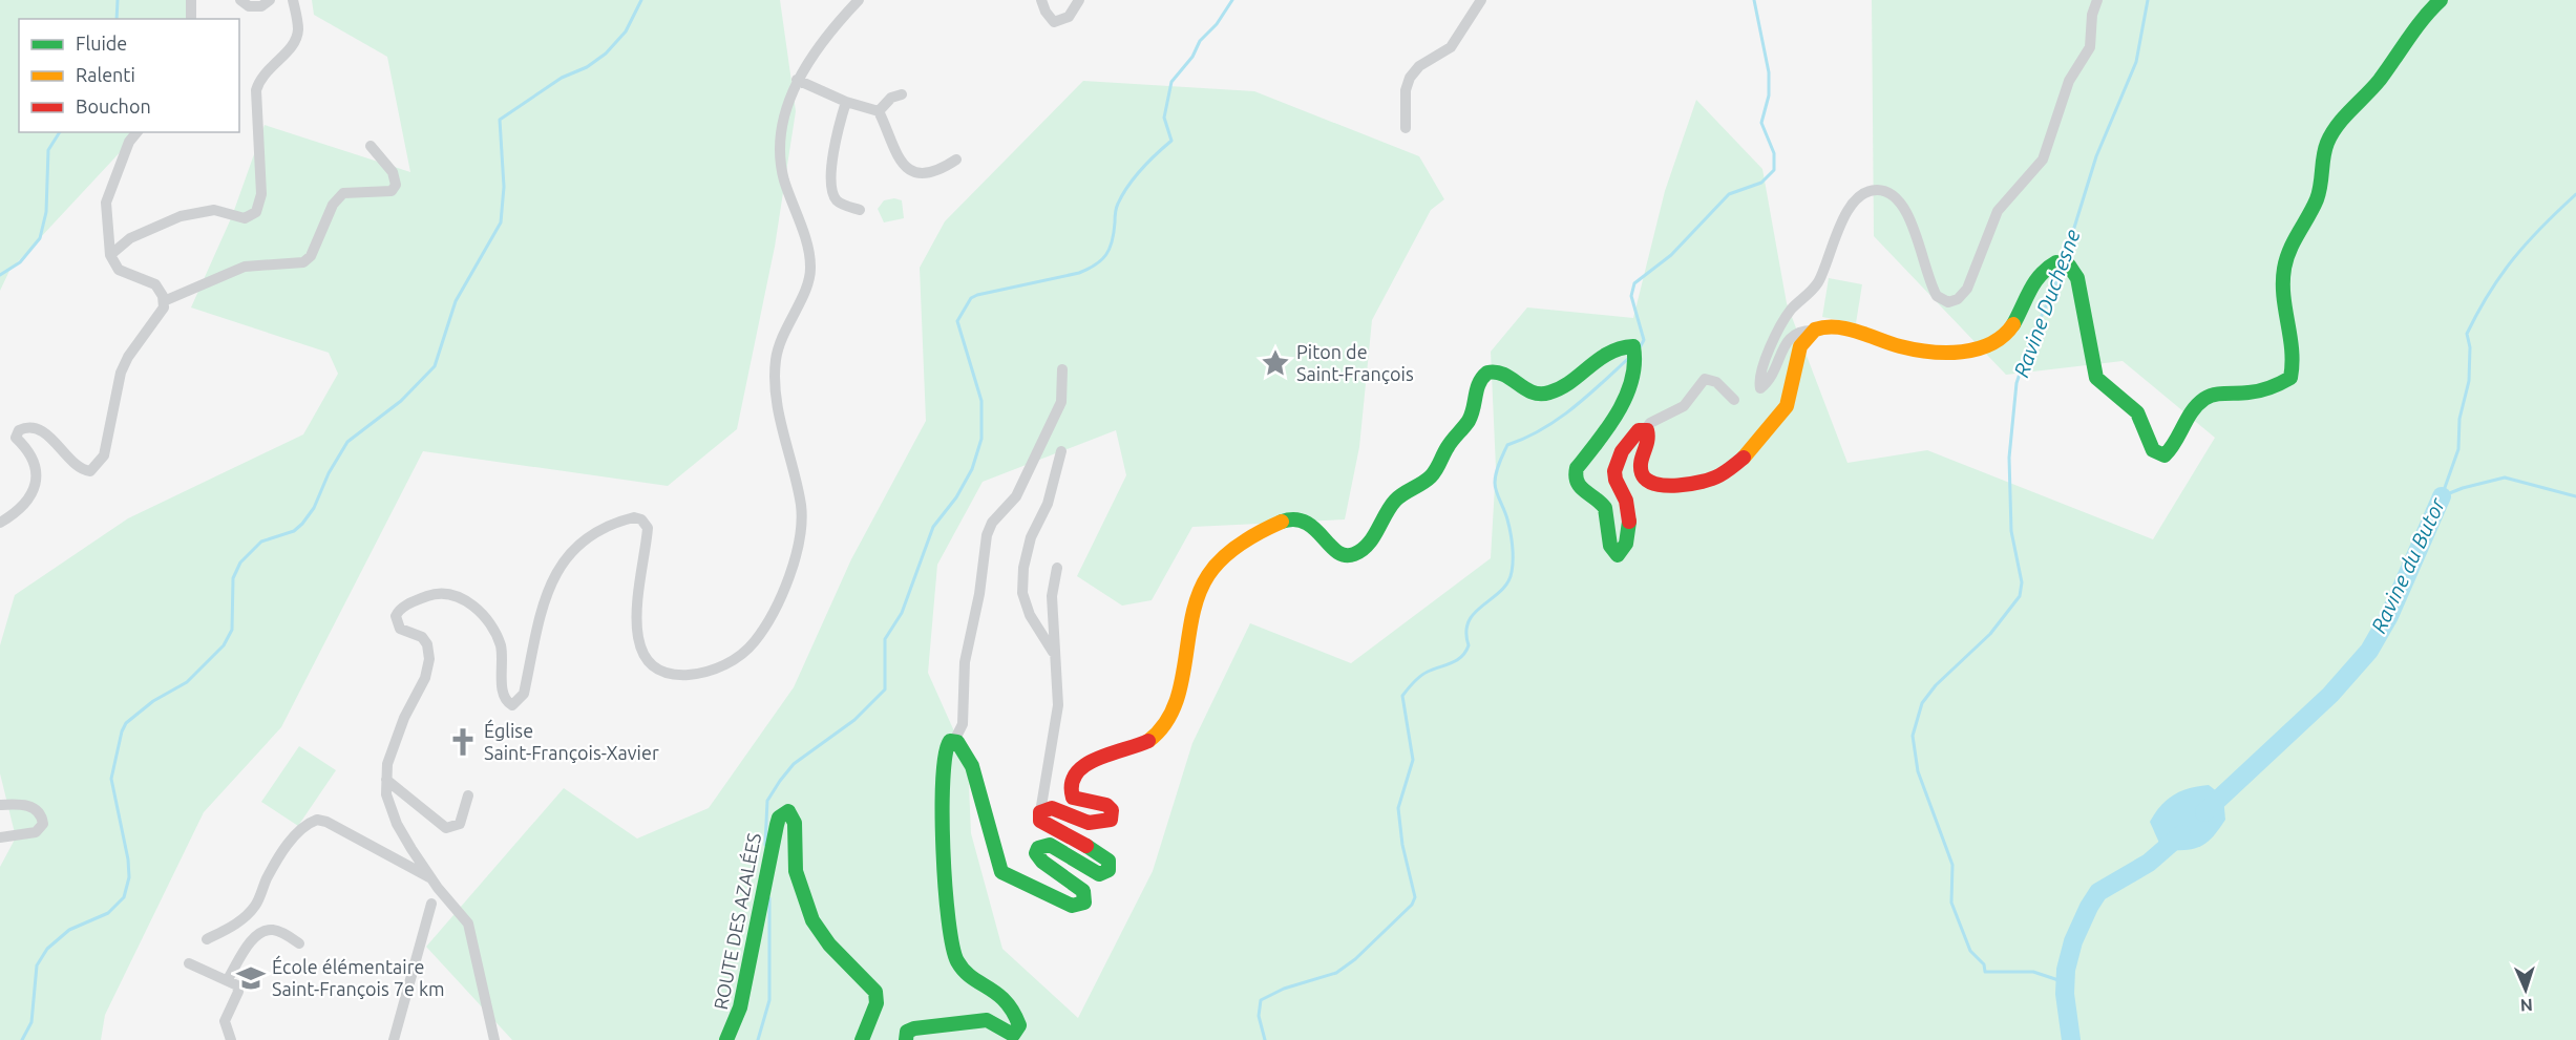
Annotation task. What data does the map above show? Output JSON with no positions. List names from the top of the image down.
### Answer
{
  "streets": {
    "main road": ["ROUTE DES AZALÉES"]
  },
  "water": ["Ravine Duchesne", "Ravine du Butor"],
  "places": {
    "place": ["Piton de Saint-François"],
    "church": ["Église Saint-François-Xavier"],
    "school or university": ["École élémentaire Saint-François 7e km"]
  },
  "legend": ["Fluide", "Ralenti", "Bouchon"],
  "north": "bottom"
}
